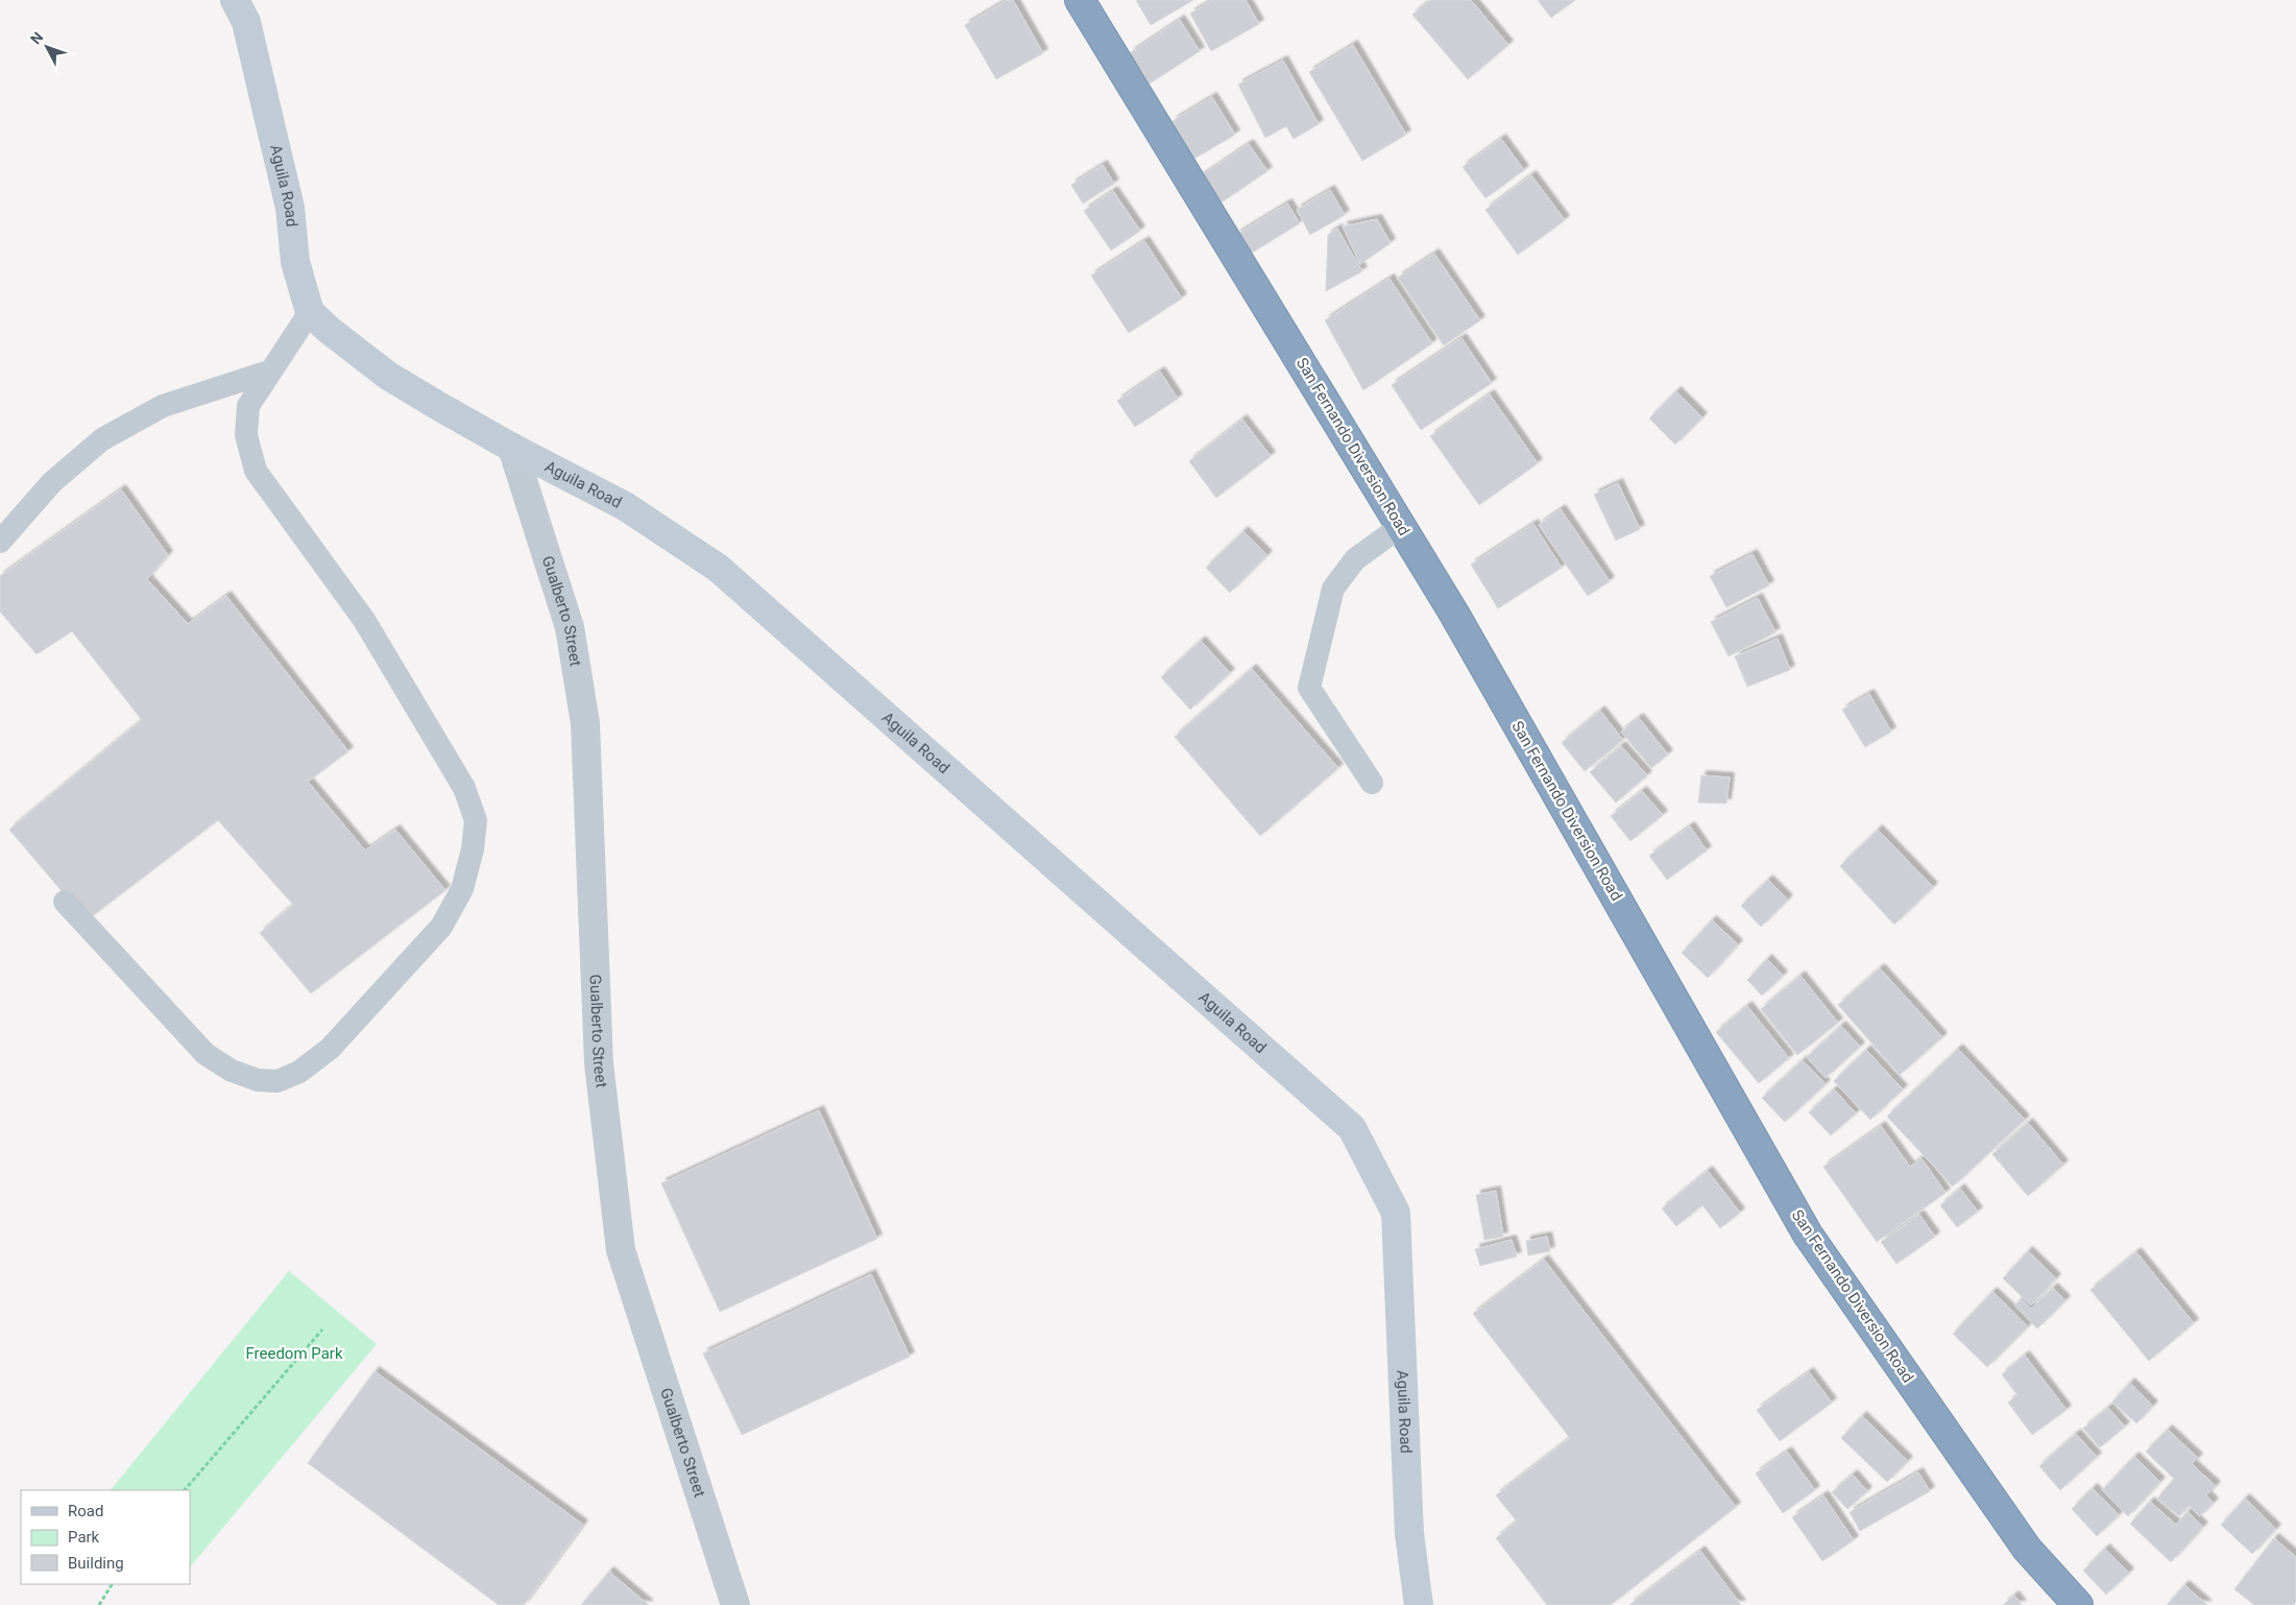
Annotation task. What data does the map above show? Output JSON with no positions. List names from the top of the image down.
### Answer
{
  "streets": {
    "highway": ["San Fernando Diversion Road"],
    "street": ["Aguila Road", "Gualberto Street"]
  },
  "crossings": [
    ["Aguila Road", "Gualberto Street"]
  ],
  "parks": ["Freedom Park"],
  "legend": ["Road", "Park", "Building"],
  "north": "top left"
}
